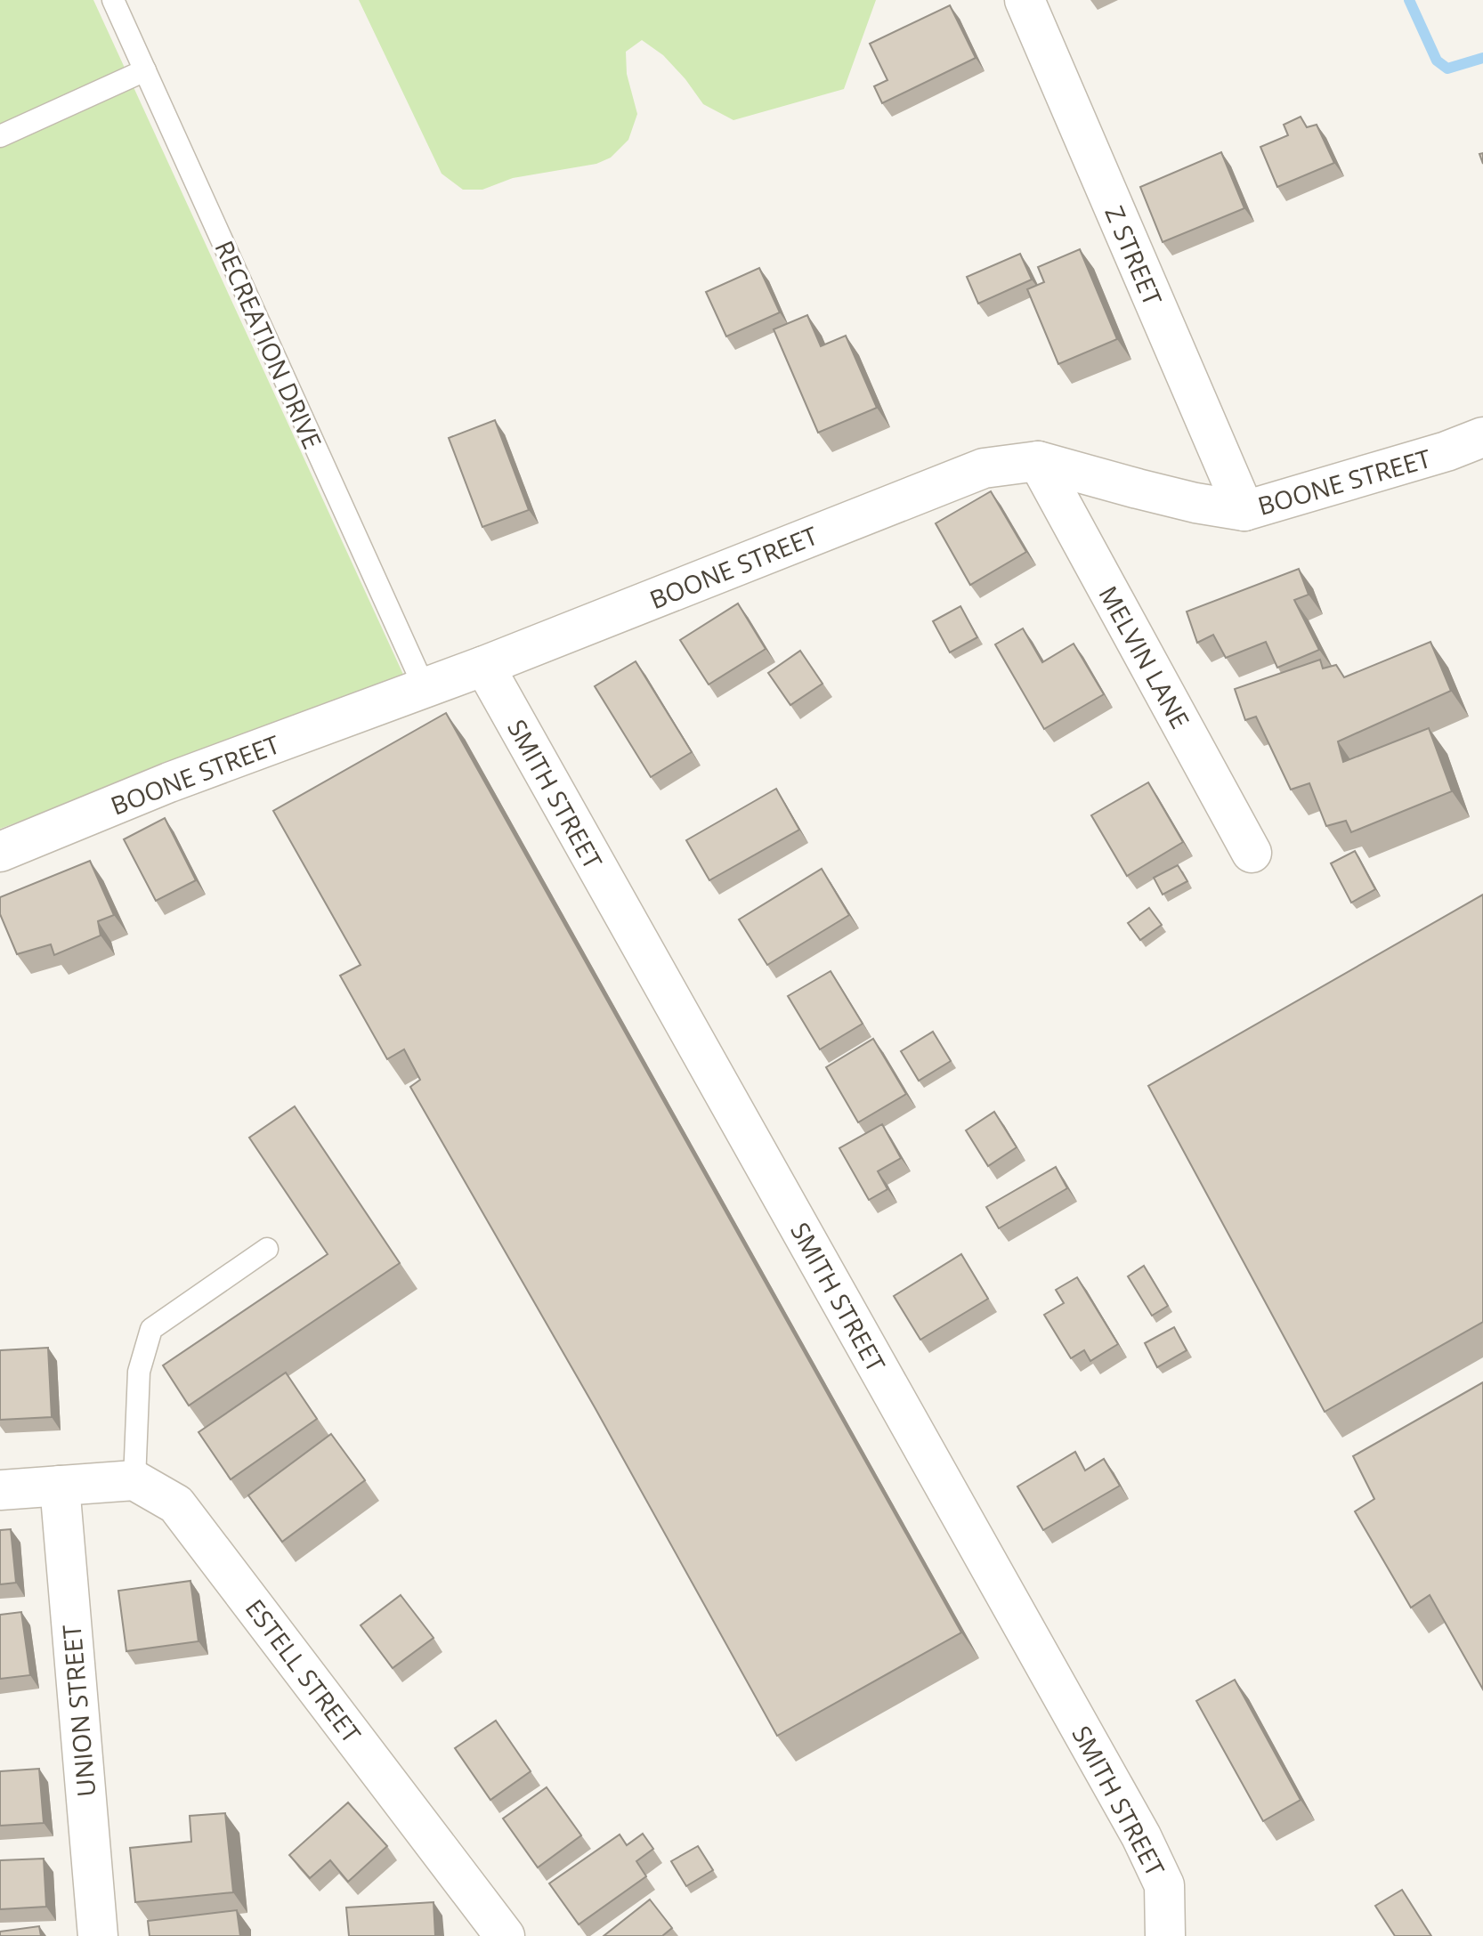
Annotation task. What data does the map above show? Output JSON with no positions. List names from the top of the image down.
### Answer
{
  "streets": {
    "street": [
      "Z STREET",
      "BOONE STREET",
      "MELVIN LANE",
      "SMITH STREET",
      "ESTELL STREET",
      "UNION STREET"
    ],
    "lane": ["RECREATION DRIVE"]
  },
  "crossings": [
    ["Z STREET", "BOONE STREET"],
    ["RECREATION DRIVE", "BOONE STREET"],
    ["BOONE STREET", "MELVIN LANE"],
    ["BOONE STREET", "SMITH STREET"]
  ]
}
